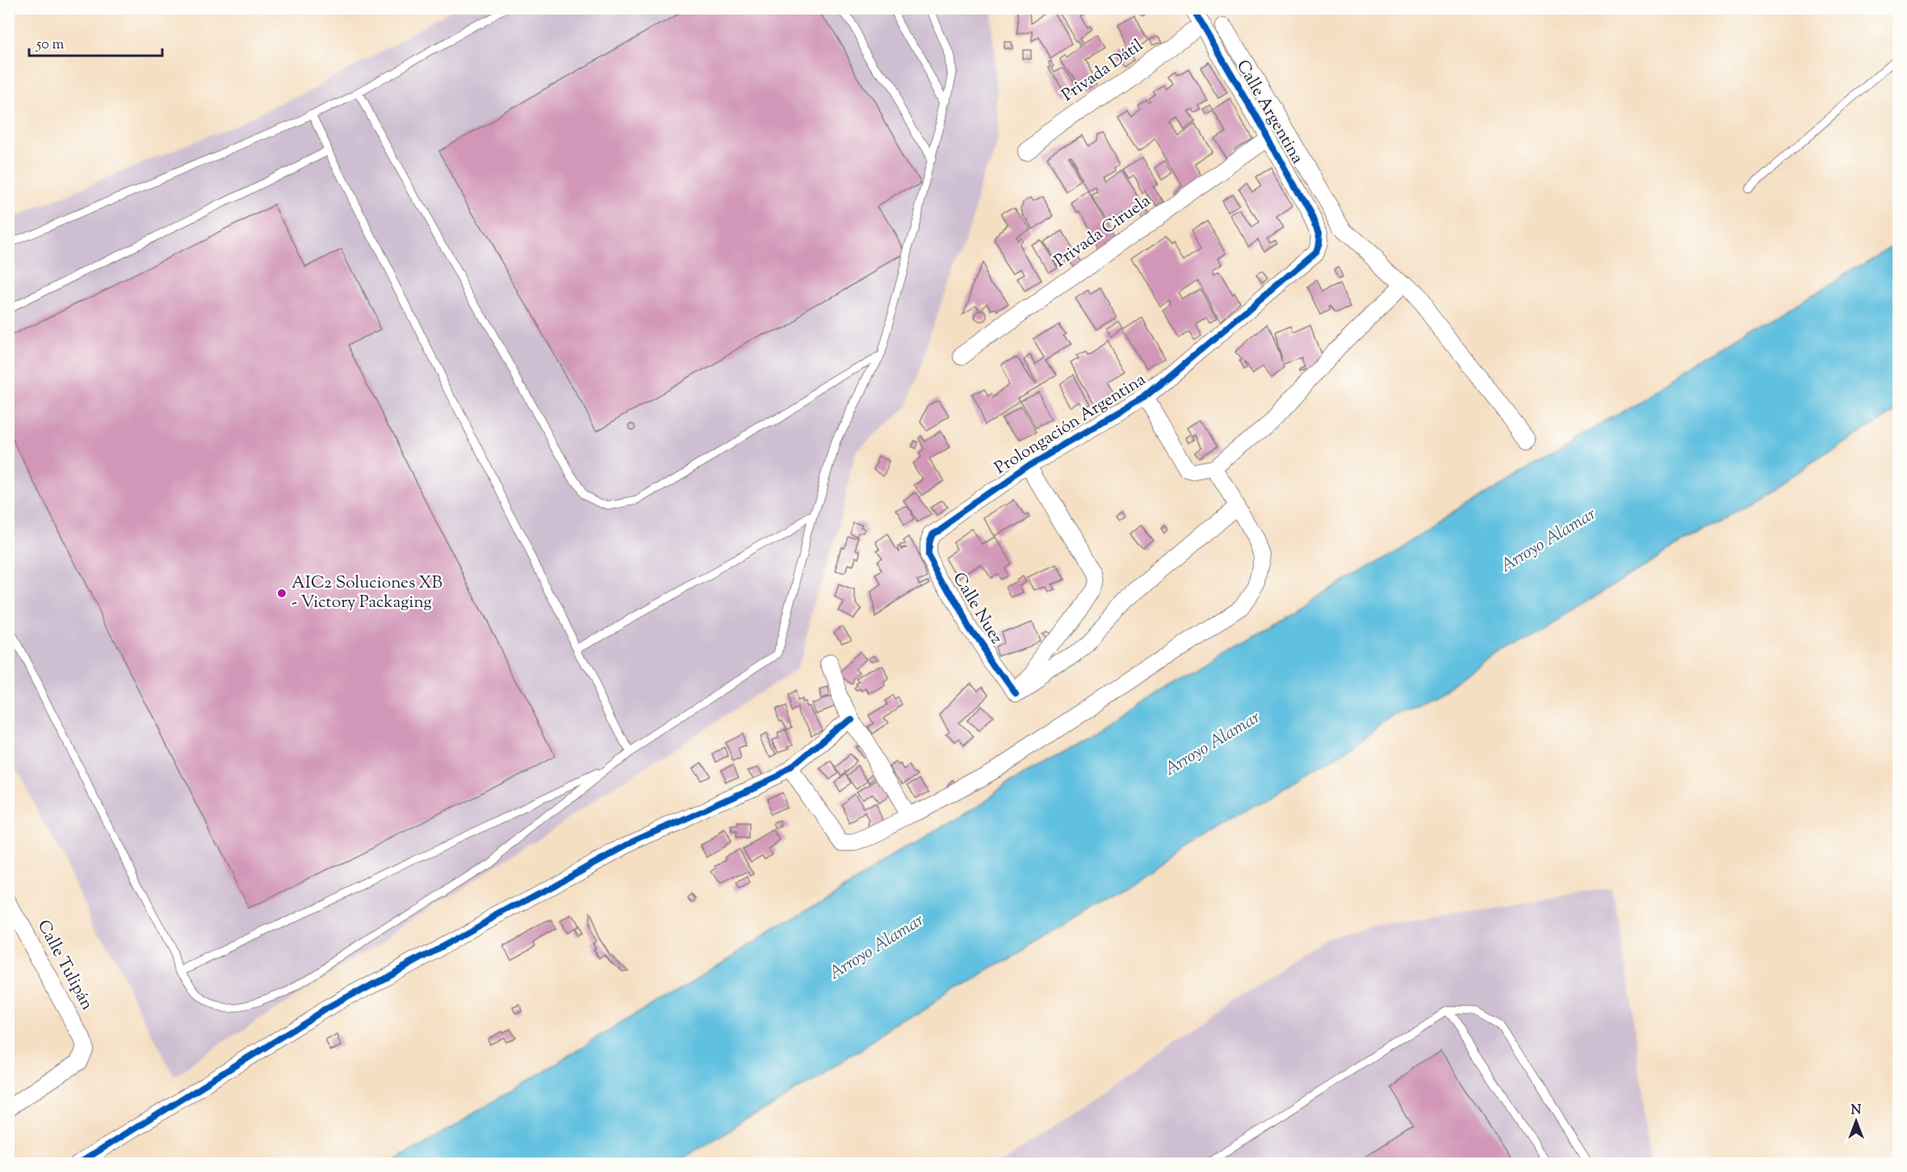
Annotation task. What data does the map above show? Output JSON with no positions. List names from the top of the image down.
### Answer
{
  "streets": {
    "street": [
      "Privada Dátil",
      "Calle Argentina",
      "Privada Ciruela",
      "Prolongación Argentina",
      "Calle Nuez",
      "Calle Tulipán"
    ]
  },
  "crossings": [
    ["Privada Dátil", "Calle Argentina"],
    ["Calle Argentina", "Privada Ciruela"],
    ["Calle Argentina", "Prolongación Argentina"],
    ["Prolongación Argentina", "Calle Nuez"]
  ],
  "water": ["Arroyo Alamar"],
  "places": ["AIC2 Soluciones XB - Victory Packaging"],
  "scale_bar": "50 m",
  "north": "top"
}
